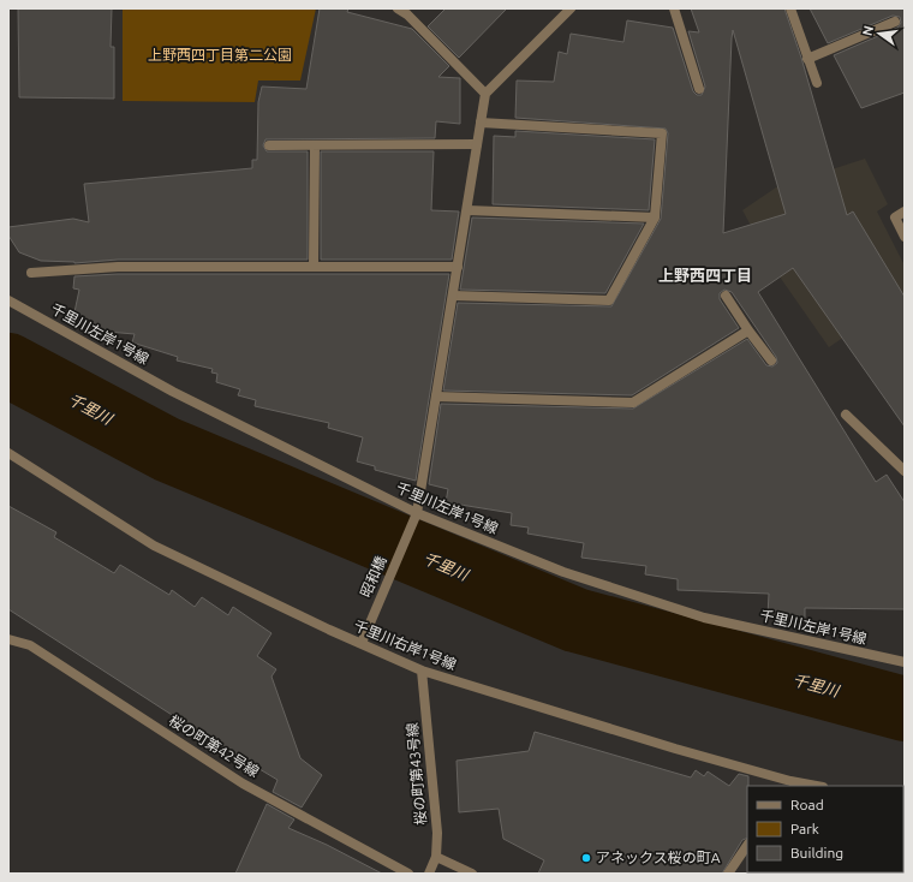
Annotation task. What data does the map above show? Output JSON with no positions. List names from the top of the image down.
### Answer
{
  "streets": {
    "street": [
      "千里川左岸1号線",
      "昭和橋",
      "千里川右岸1号線",
      "桜の町第42号線",
      "桜の町第43号線"
    ]
  },
  "crossings": [
    ["千里川左岸1号線", "昭和橋"],
    ["昭和橋", "千里川右岸1号線"],
    ["千里川右岸1号線", "桜の町第43号線"]
  ],
  "districts": ["上野西四丁目"],
  "water": ["千里川"],
  "parks": ["上野西四丁目第二公園"],
  "places": ["アネックス桜の町A"],
  "legend": ["Road", "Park", "Building"],
  "north": "left"
}
